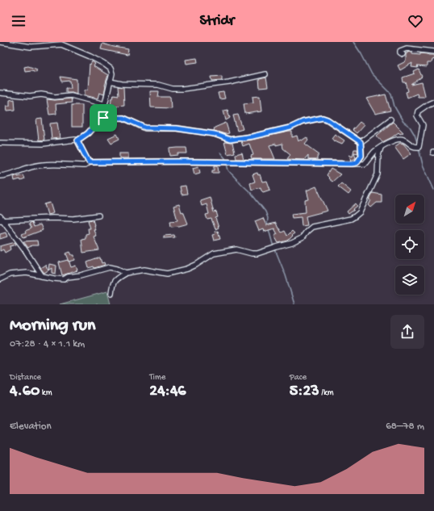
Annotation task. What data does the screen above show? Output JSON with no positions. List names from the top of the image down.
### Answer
{
  "north": "top right",
  "page": {
    "header": "Stridr",
    "heading": ["Morning run", "07:28 · 4 × 1.1 km"],
    "stats": [
      ["Distance", "4.60 km"],
      ["Time", "24:46"],
      ["Pace", "5:23 /km"]
    ],
    "chart": ["Elevation", "68–78 m"]
  }
}
